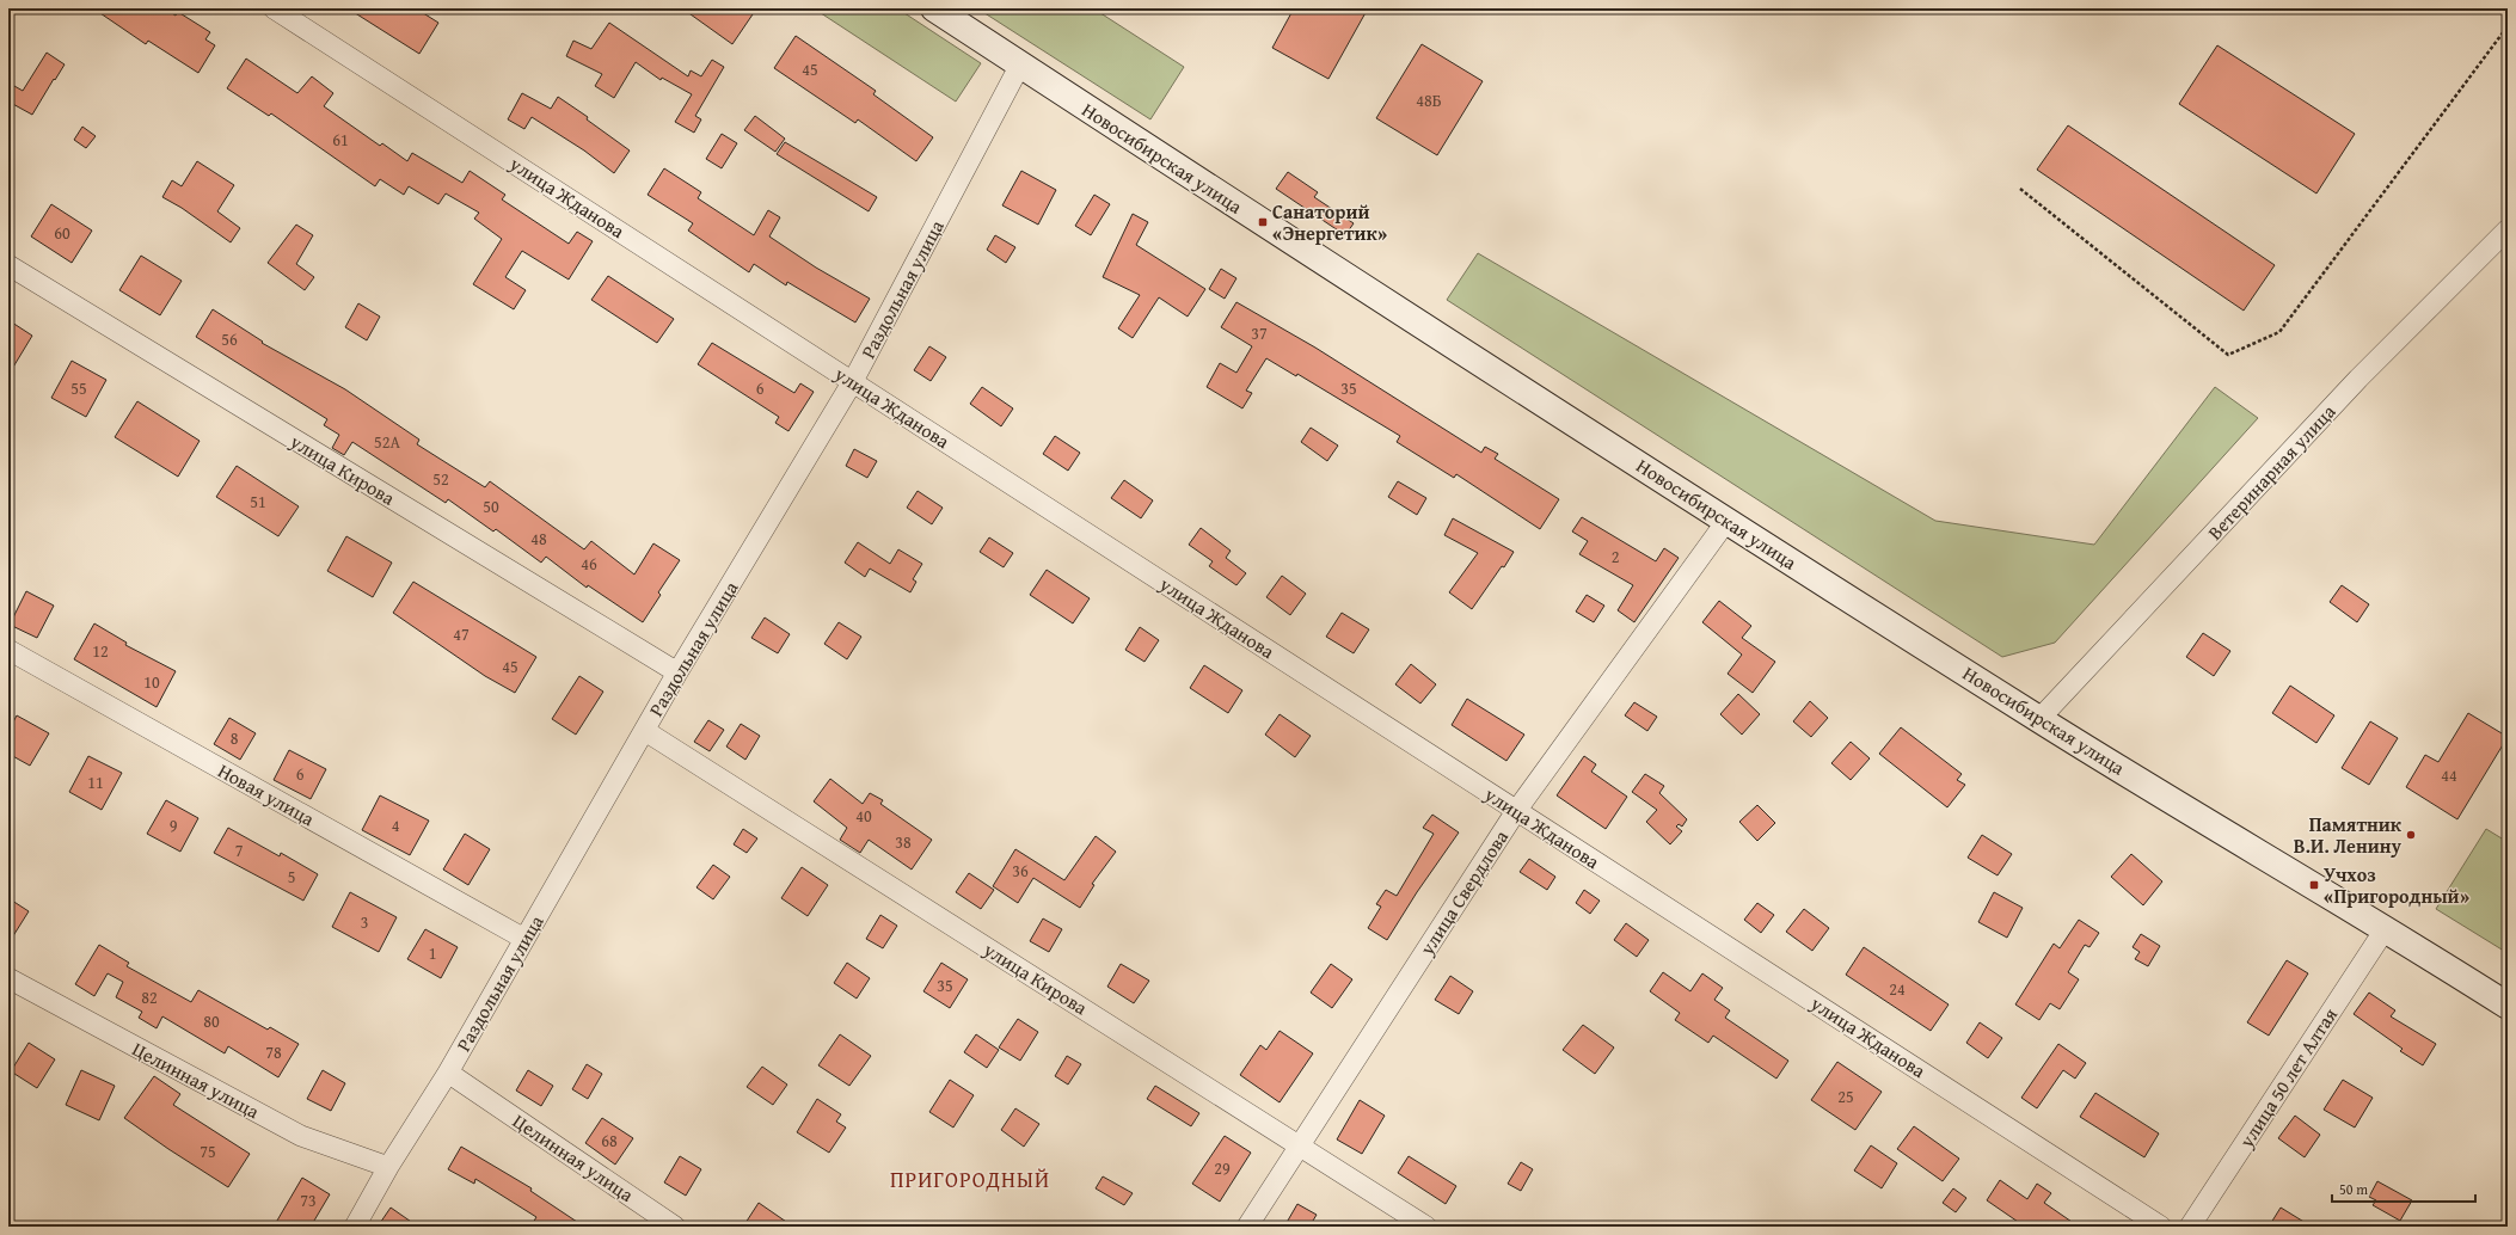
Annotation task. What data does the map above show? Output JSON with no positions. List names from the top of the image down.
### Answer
{
  "streets": {
    "street": [
      "Новосибирская улица",
      "улица Жданова",
      "Раздольная улица",
      "улица Кирова",
      "Ветеринарная улица",
      "Новая улица",
      "улица Свердлова",
      "улица 50 лет Алтая",
      "Целинная улица"
    ]
  },
  "crossings": [
    ["Новосибирская улица", "Раздольная улица"],
    ["Новосибирская улица", "Ветеринарная улица"],
    ["Новосибирская улица", "улица Свердлова"],
    ["Новосибирская улица", "улица 50 лет Алтая"],
    ["улица Жданова", "Раздольная улица"],
    ["улица Жданова", "улица Свердлова"],
    ["Раздольная улица", "улица Кирова"],
    ["Раздольная улица", "Новая улица"],
    ["Раздольная улица", "Целинная улица"],
    ["улица Кирова", "улица Свердлова"]
  ],
  "districts": ["ПРИГОРОДНЫЙ"],
  "places": {
    "transit": ["Санаторий «Энергетик»", "Учхоз «Пригородный»"],
    "other": ["Памятник В.И. Ленину"]
  },
  "house_numbers": [
    "45",
    "48Б",
    "61",
    "60",
    "37",
    "56",
    "55",
    "6",
    "35",
    "52А",
    "52",
    "51",
    "50",
    "48",
    "2",
    "46",
    "47",
    "12",
    "45",
    "10",
    "8",
    "6",
    "44",
    "11",
    "40",
    "9",
    "4",
    "38",
    "7",
    "36",
    "5",
    "3",
    "1",
    "35",
    "24",
    "82",
    "80",
    "78",
    "25",
    "68",
    "75",
    "29",
    "73"
  ],
  "scale_bar": "50 m"
}
